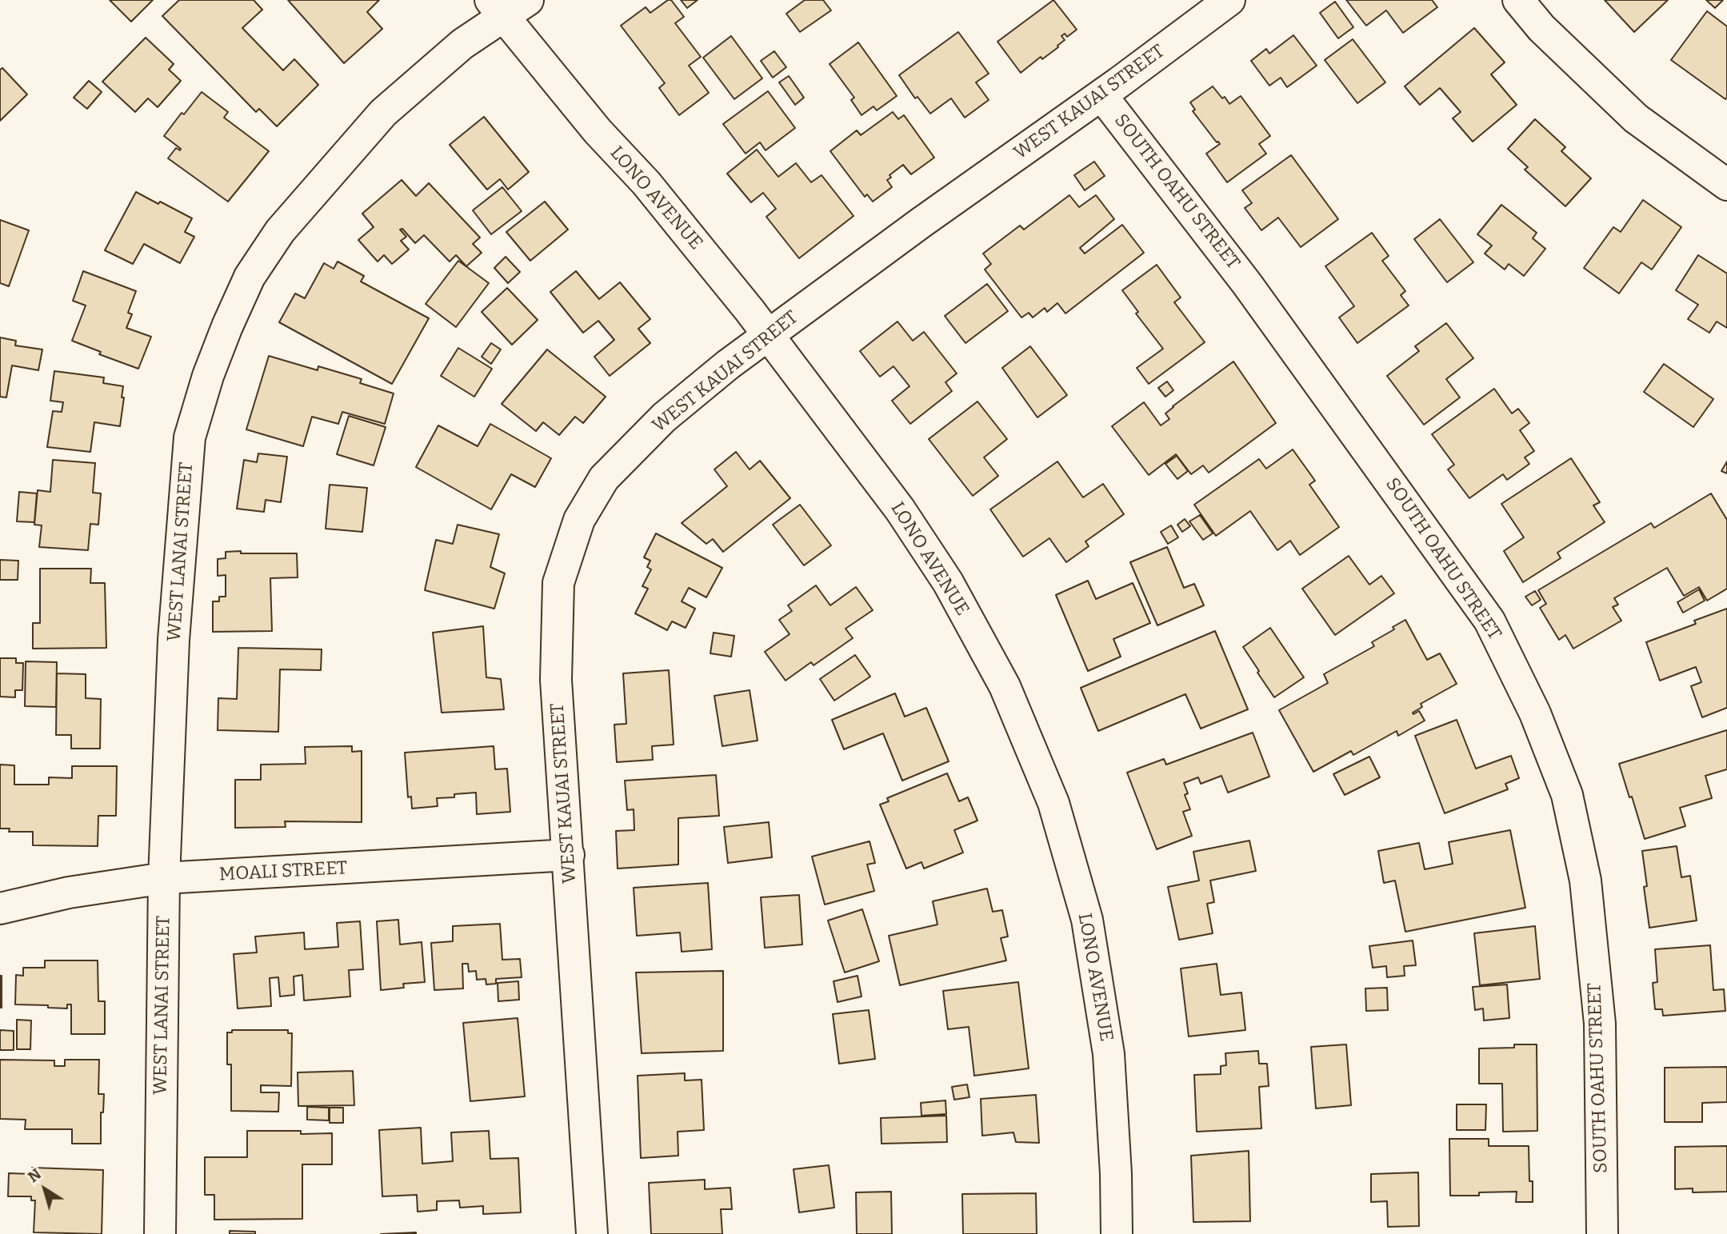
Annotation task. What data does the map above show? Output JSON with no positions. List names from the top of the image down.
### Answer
{
  "streets": {
    "street": [
      "WEST KAUAI STREET",
      "SOUTH OAHU STREET",
      "LONO AVENUE",
      "WEST LANAI STREET",
      "MOALI STREET"
    ]
  },
  "crossings": [
    ["WEST KAUAI STREET", "SOUTH OAHU STREET"],
    ["WEST KAUAI STREET", "LONO AVENUE"],
    ["WEST KAUAI STREET", "MOALI STREET"],
    ["LONO AVENUE", "WEST LANAI STREET"],
    ["WEST LANAI STREET", "MOALI STREET"]
  ],
  "north": "top left"
}
